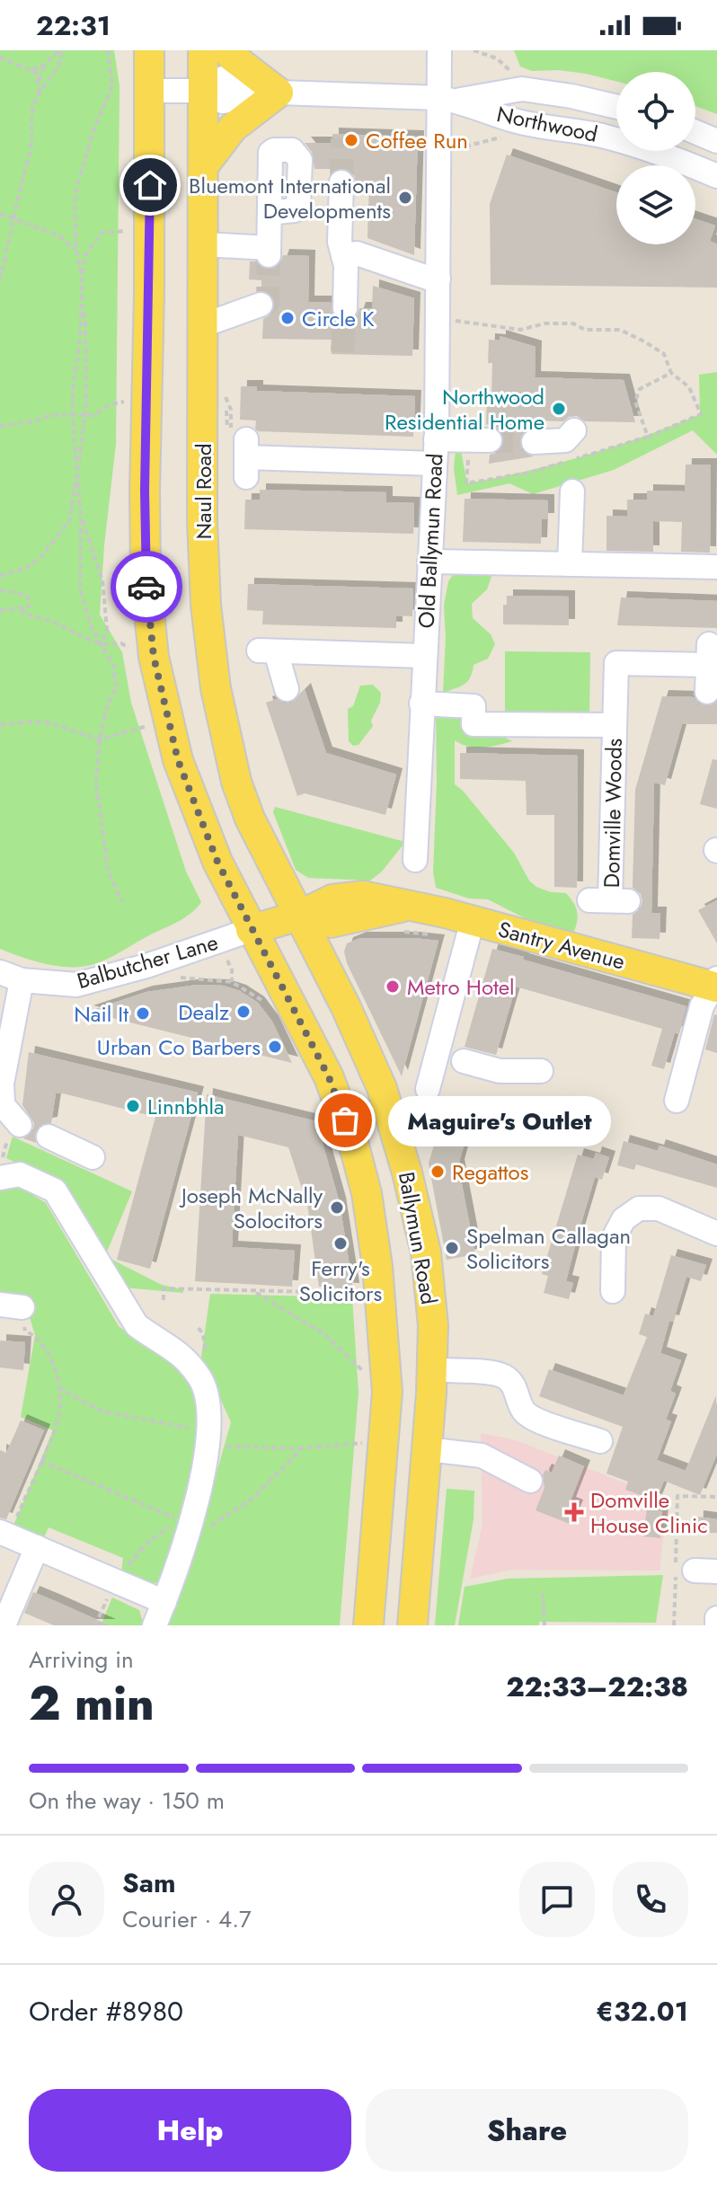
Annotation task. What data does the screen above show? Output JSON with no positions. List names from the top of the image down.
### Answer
{
  "streets": {
    "main road": ["Naul Road", "Santry Avenue", "Ballymun Road"],
    "street": [
      "Northwood",
      "Old Ballymun Road",
      "Domville Woods",
      "Balbutcher Lane"
    ]
  },
  "crossings": [
    ["Northwood", "Old Ballymun Road"],
    ["Naul Road", "Santry Avenue"],
    ["Naul Road", "Ballymun Road"],
    ["Old Ballymun Road", "Domville Woods"],
    ["Santry Avenue", "Balbutcher Lane"],
    ["Santry Avenue", "Ballymun Road"],
    ["Balbutcher Lane", "Ballymun Road"]
  ],
  "places": {
    "other": [
      "Coffee Run",
      "Bluemont International Developments",
      "Circle K",
      "Northwood Residential Home",
      "Metro Hotel",
      "Dealz",
      "Nail It",
      "Urban Co Barbers",
      "Linnbhla",
      "Maguire's Outlet",
      "Regattos",
      "Joseph McNally Solocitors",
      "Ferry's Solicitors",
      "Spelman Callagan Solicitors"
    ],
    "health": ["Domville House Clinic"]
  },
  "page": {
    "status": "22:31",
    "bubble": "Maguire's Outlet",
    "heading": ["2 min", "Arriving in", "22:33–22:38"],
    "panel": [
      "Sam",
      "Courier · 4.7",
      "Order #8980",
      "€32.01"
    ],
    "bar": "On the way · 150 m",
    "buttons": ["Help", "Share"]
  }
}
